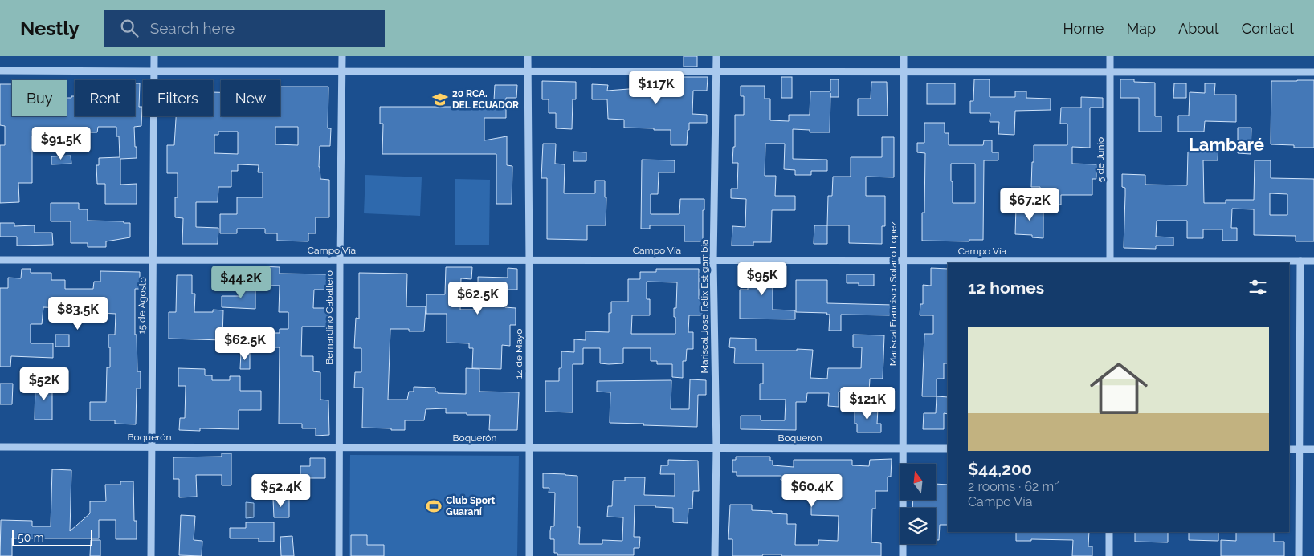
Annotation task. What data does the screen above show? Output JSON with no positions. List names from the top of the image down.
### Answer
{
  "streets": {
    "street": [
      "5 de Junio",
      "Campo Vía",
      "Mariscal Francisco Solano Lopez",
      "15 de Agosto",
      "Mariscal Jose Felix Estigarribia",
      "Bernardino Caballero",
      "14 de Mayo",
      "Boquerón"
    ]
  },
  "crossings": [
    ["5 de Junio", "Campo Vía"],
    ["Campo Vía", "Mariscal Francisco Solano Lopez"],
    ["Campo Vía", "15 de Agosto"],
    ["Campo Vía", "Mariscal Jose Felix Estigarribia"],
    ["Campo Vía", "Bernardino Caballero"],
    ["Campo Vía", "14 de Mayo"],
    ["Mariscal Francisco Solano Lopez", "Boquerón"],
    ["15 de Agosto", "Boquerón"],
    ["Mariscal Jose Felix Estigarribia", "Boquerón"],
    ["Bernardino Caballero", "Boquerón"],
    ["14 de Mayo", "Boquerón"]
  ],
  "districts": ["Lambaré"],
  "places": {
    "school or university": ["20 RCA. DEL ECUADOR"],
    "sports": ["Club Sport Guaraní"]
  },
  "scale_bar": "50 m",
  "north": "top",
  "page": {
    "header": "Nestly",
    "search": "Search here",
    "nav": [
      "Home",
      "Map",
      "About",
      "Contact"
    ],
    "price": [
      "$117K",
      "$91.5K",
      "$67.2K",
      "$95K",
      "$44.2K",
      "$62.5K",
      "$83.5K",
      "$62.5K",
      "$52K",
      "$121K",
      "$52.4K",
      "$60.4K"
    ],
    "chip": [
      "Buy",
      "Rent",
      "Filters",
      "New"
    ],
    "heading": "12 homes",
    "list": [
      {
        "name": "$44,200",
        "note": "2 rooms · 62 m² · Campo Vía"
      }
    ],
    "scale": "50 m"
  }
}
